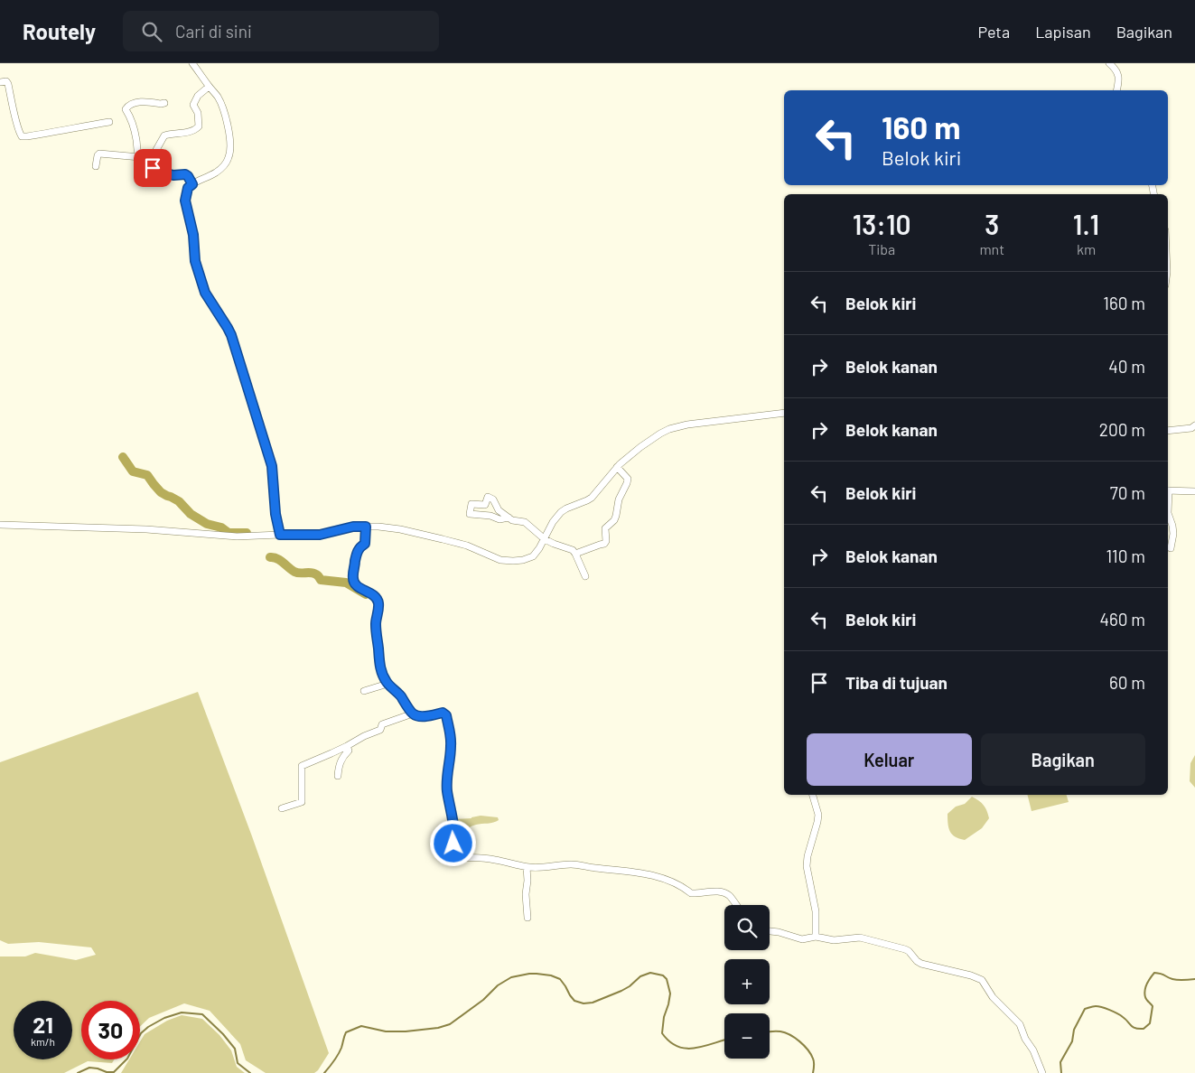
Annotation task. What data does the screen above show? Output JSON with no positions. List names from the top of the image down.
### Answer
{
  "page": {
    "header": "Routely",
    "search": "Cari di sini",
    "nav": ["Peta", "Lapisan", "Bagikan"],
    "turn": ["160 m", "Belok kiri"],
    "eta": [
      "13:10",
      "Tiba",
      "3",
      "mnt",
      "1.1",
      "km"
    ],
    "list": [
      {
        "name": "Belok kiri",
        "value": "160 m"
      },
      {
        "name": "Belok kanan",
        "value": "40 m"
      },
      {
        "name": "Belok kanan",
        "value": "200 m"
      },
      {
        "name": "Belok kiri",
        "value": "70 m"
      },
      {
        "name": "Belok kanan",
        "value": "110 m"
      },
      {
        "name": "Belok kiri",
        "value": "460 m"
      },
      {
        "name": "Tiba di tujuan",
        "value": "60 m"
      }
    ],
    "buttons": ["Keluar", "Bagikan"],
    "map_buttons": ["+", "−"],
    "speed": "21 km/h",
    "limit": "30"
  }
}
